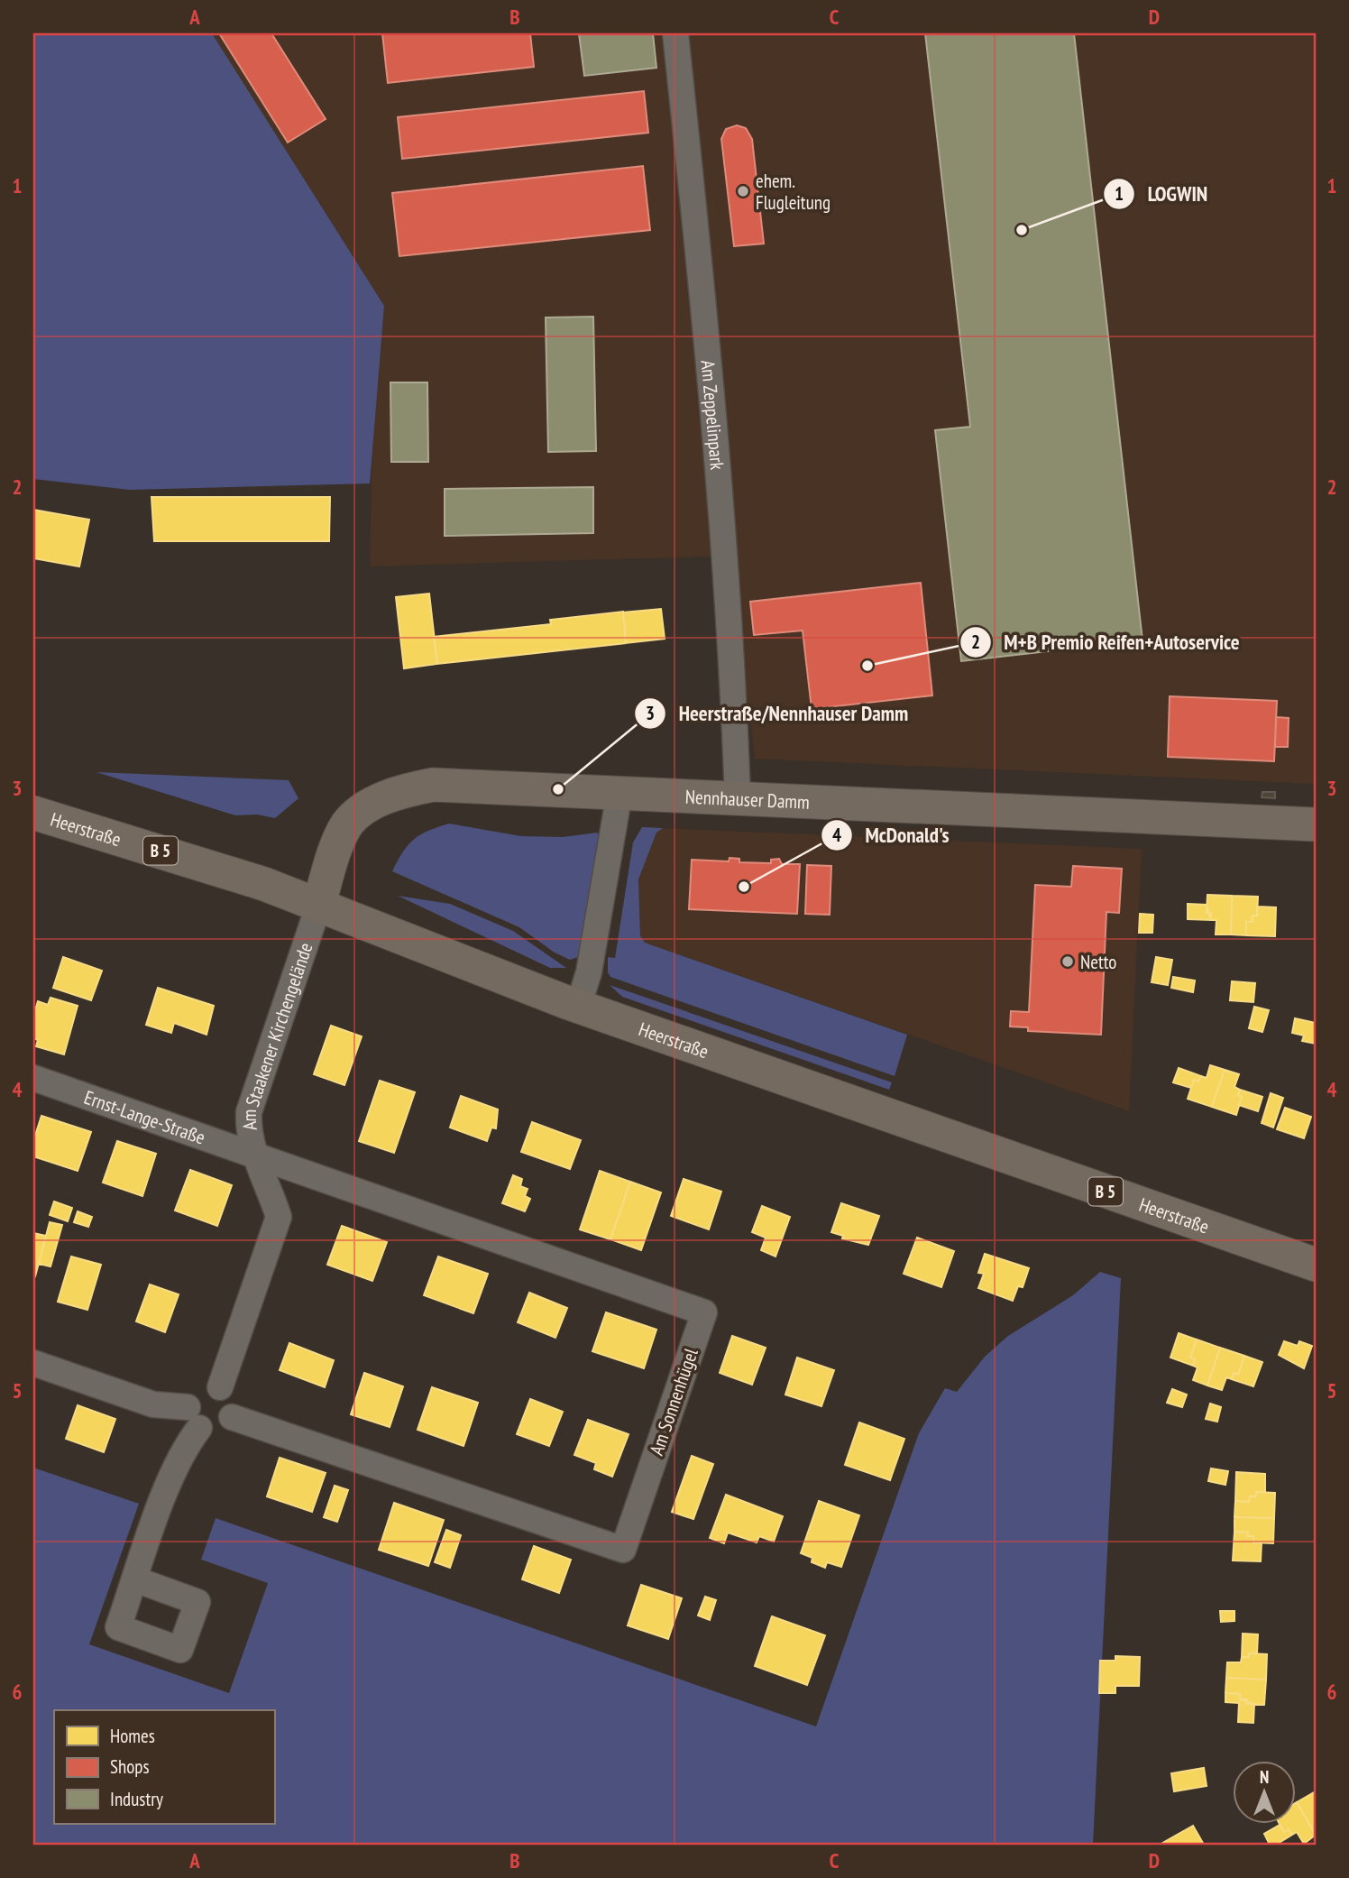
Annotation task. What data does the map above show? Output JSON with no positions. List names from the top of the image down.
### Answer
{
  "streets": {
    "main road": ["Nennhauser Damm", "Heerstraße", "B 5"],
    "street": [
      "Am Zeppelinpark",
      "Am Staakener Kirchengelände",
      "Ernst-Lange-Straße",
      "Am Sonnenhügel"
    ]
  },
  "crossings": [
    ["Am Zeppelinpark", "Nennhauser Damm"],
    ["Nennhauser Damm", "Heerstraße"],
    ["Nennhauser Damm", "Am Staakener Kirchengelände"],
    ["Heerstraße", "Am Staakener Kirchengelände"],
    ["Am Staakener Kirchengelände", "Ernst-Lange-Straße"],
    ["Am Staakener Kirchengelände", "Am Sonnenhügel"],
    ["Ernst-Lange-Straße", "Am Sonnenhügel"]
  ],
  "places": [
    "ehem. Flugleitung",
    "LOGWIN",
    "M+B Premio Reifen+Autoservice",
    "Heerstraße/Nennhauser Damm",
    "McDonald's",
    "Netto"
  ],
  "legend": ["Homes", "Shops", "Industry"],
  "north": "top",
  "grid": {
    "columns": [
      "A",
      "B",
      "C",
      "D"
    ],
    "rows": [
      "1",
      "2",
      "3",
      "4",
      "5",
      "6"
    ]
  }
}
